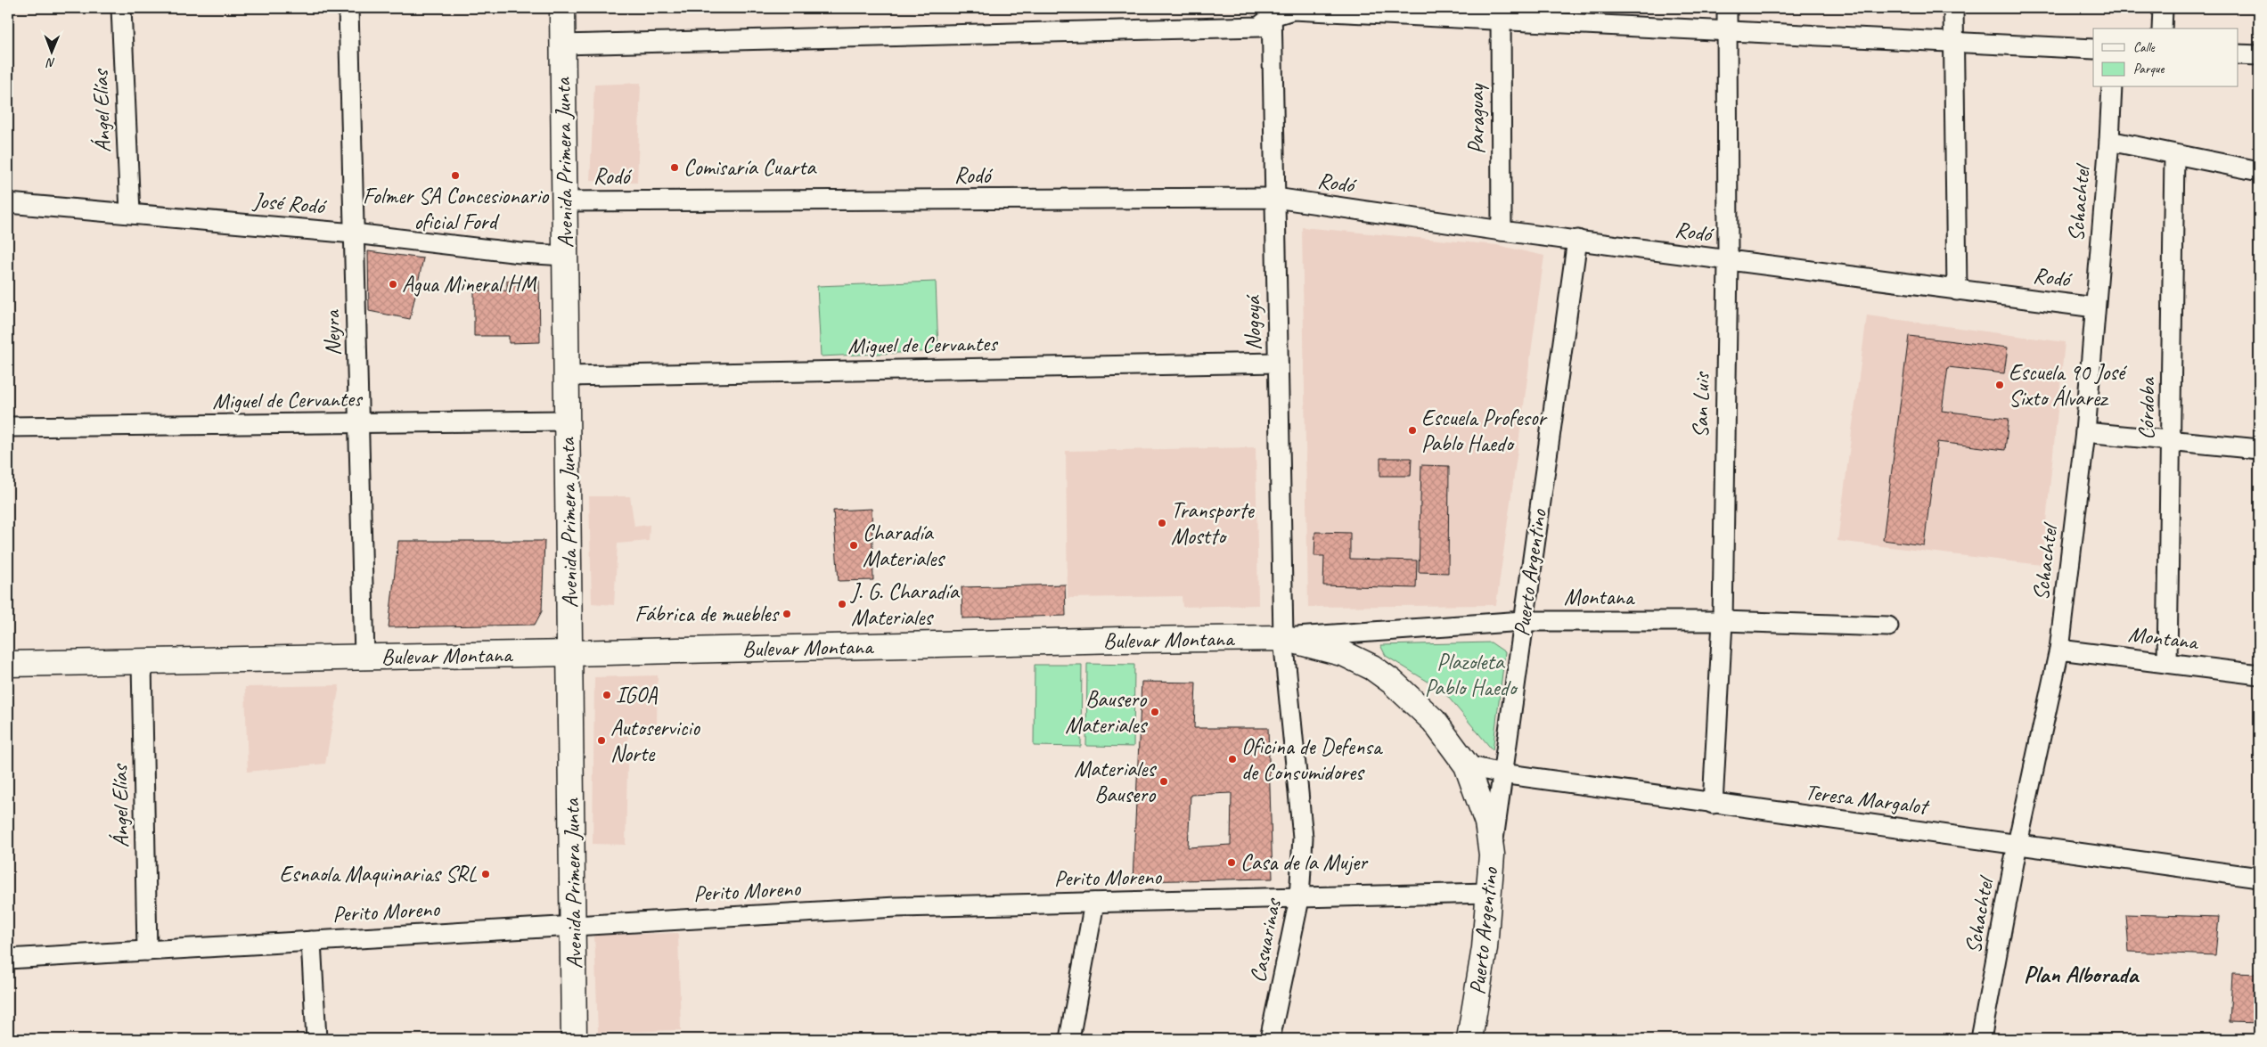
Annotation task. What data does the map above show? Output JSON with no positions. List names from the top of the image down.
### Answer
{
  "streets": {
    "main road": ["Avenida Primera Junta", "Puerto Argentino", "Bulevar Montana"],
    "street": [
      "Ángel Elías",
      "Paraguay",
      "Rodó",
      "José Rodó",
      "Schachtel",
      "Nogoyá",
      "Neyra",
      "Miguel de Cervantes",
      "San Luis",
      "Córdoba",
      "Montana",
      "Teresa Margalot",
      "Perito Moreno",
      "Casuarinas"
    ]
  },
  "crossings": [
    ["Ángel Elías", "José Rodó"],
    ["Ángel Elías", "Bulevar Montana"],
    ["Ángel Elías", "Perito Moreno"],
    ["Paraguay", "Rodó"],
    ["Avenida Primera Junta", "Rodó"],
    ["Avenida Primera Junta", "José Rodó"],
    ["Avenida Primera Junta", "Miguel de Cervantes"],
    ["Avenida Primera Junta", "Bulevar Montana"],
    ["Avenida Primera Junta", "Perito Moreno"],
    ["Rodó", "Schachtel"],
    ["Rodó", "Nogoyá"],
    ["Rodó", "San Luis"],
    ["Rodó", "Puerto Argentino"],
    ["José Rodó", "Neyra"],
    ["Schachtel", "Montana"],
    ["Schachtel", "Teresa Margalot"],
    ["Nogoyá", "Miguel de Cervantes"],
    ["Nogoyá", "Montana"],
    ["Nogoyá", "Bulevar Montana"],
    ["Nogoyá", "Casuarinas"],
    ["Neyra", "Miguel de Cervantes"],
    ["Neyra", "Bulevar Montana"],
    ["San Luis", "Montana"],
    ["San Luis", "Teresa Margalot"],
    ["Córdoba", "Montana"],
    ["Puerto Argentino", "Montana"],
    ["Puerto Argentino", "Bulevar Montana"],
    ["Puerto Argentino", "Teresa Margalot"],
    ["Puerto Argentino", "Perito Moreno"],
    ["Montana", "Bulevar Montana"],
    ["Montana", "Casuarinas"],
    ["Bulevar Montana", "Teresa Margalot"],
    ["Bulevar Montana", "Casuarinas"],
    ["Perito Moreno", "Casuarinas"]
  ],
  "districts": ["Plan Alborada"],
  "parks": ["Plazoleta Pablo Haedo"],
  "places": [
    "Comisaría Cuarta",
    "Folmer SA Concesionario oficial Ford",
    "Agua Mineral HM",
    "Escuela 90 José Sixto Álvarez",
    "Escuela Profesor Pablo Haedo",
    "Transporte Mostto",
    "Charadía Materiales",
    "J. G. Charadía Materiales",
    "Fábrica de muebles",
    "IGOA",
    "Bausero Materiales",
    "Autoservicio Norte",
    "Oficina de Defensa de Consumidores",
    "Materiales Bausero",
    "Casa de la Mujer",
    "Esnaola Maquinarias SRL"
  ],
  "legend": ["Calle", "Parque"],
  "north": "bottom"
}
